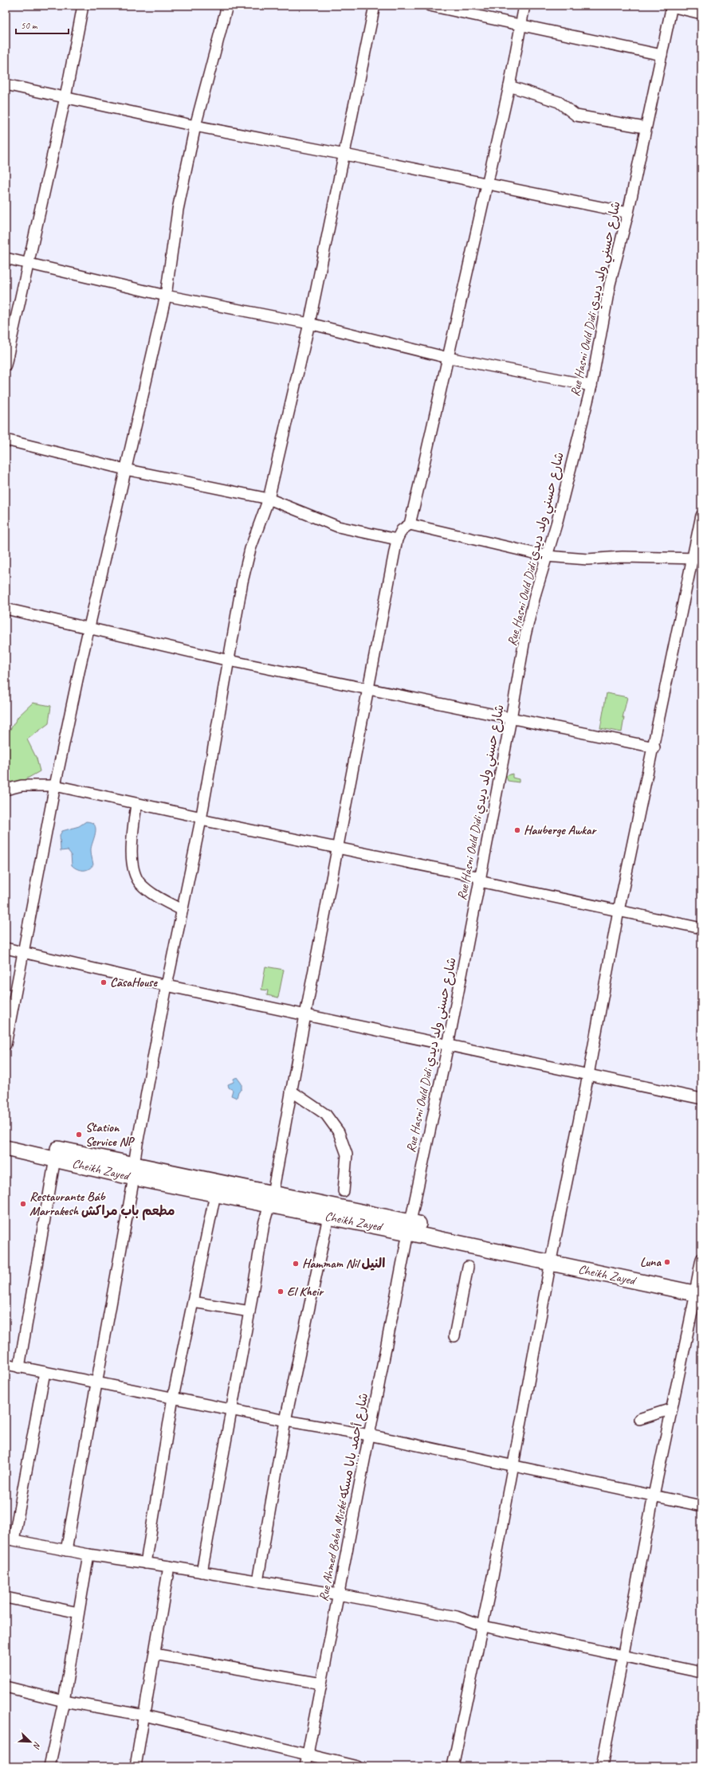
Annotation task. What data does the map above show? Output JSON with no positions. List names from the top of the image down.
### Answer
{
  "streets": {
    "highway": ["Cheikh Zayed"],
    "street": ["Rue Hasni Ould Didi شارع حسني ولد ديدي", "Rue Ahmed Baba Miské شارع أحمد بابا مسكه"]
  },
  "crossings": [
    ["Rue Hasni Ould Didi شارع حسني ولد ديدي", "Cheikh Zayed"],
    ["Rue Hasni Ould Didi شارع حسني ولد ديدي", "Rue Ahmed Baba Miské شارع أحمد بابا مسكه"],
    ["Cheikh Zayed", "Rue Ahmed Baba Miské شارع أحمد بابا مسكه"]
  ],
  "places": [
    "Hauberge Awkar",
    "CasaHouse",
    "Station Service NP",
    "Restaurante Báb Marrakesh مطعم باب مراكش",
    "Luna",
    "Hammam Nil النيل",
    "El Kheir"
  ],
  "scale_bar": "50 m",
  "north": "bottom right"
}
